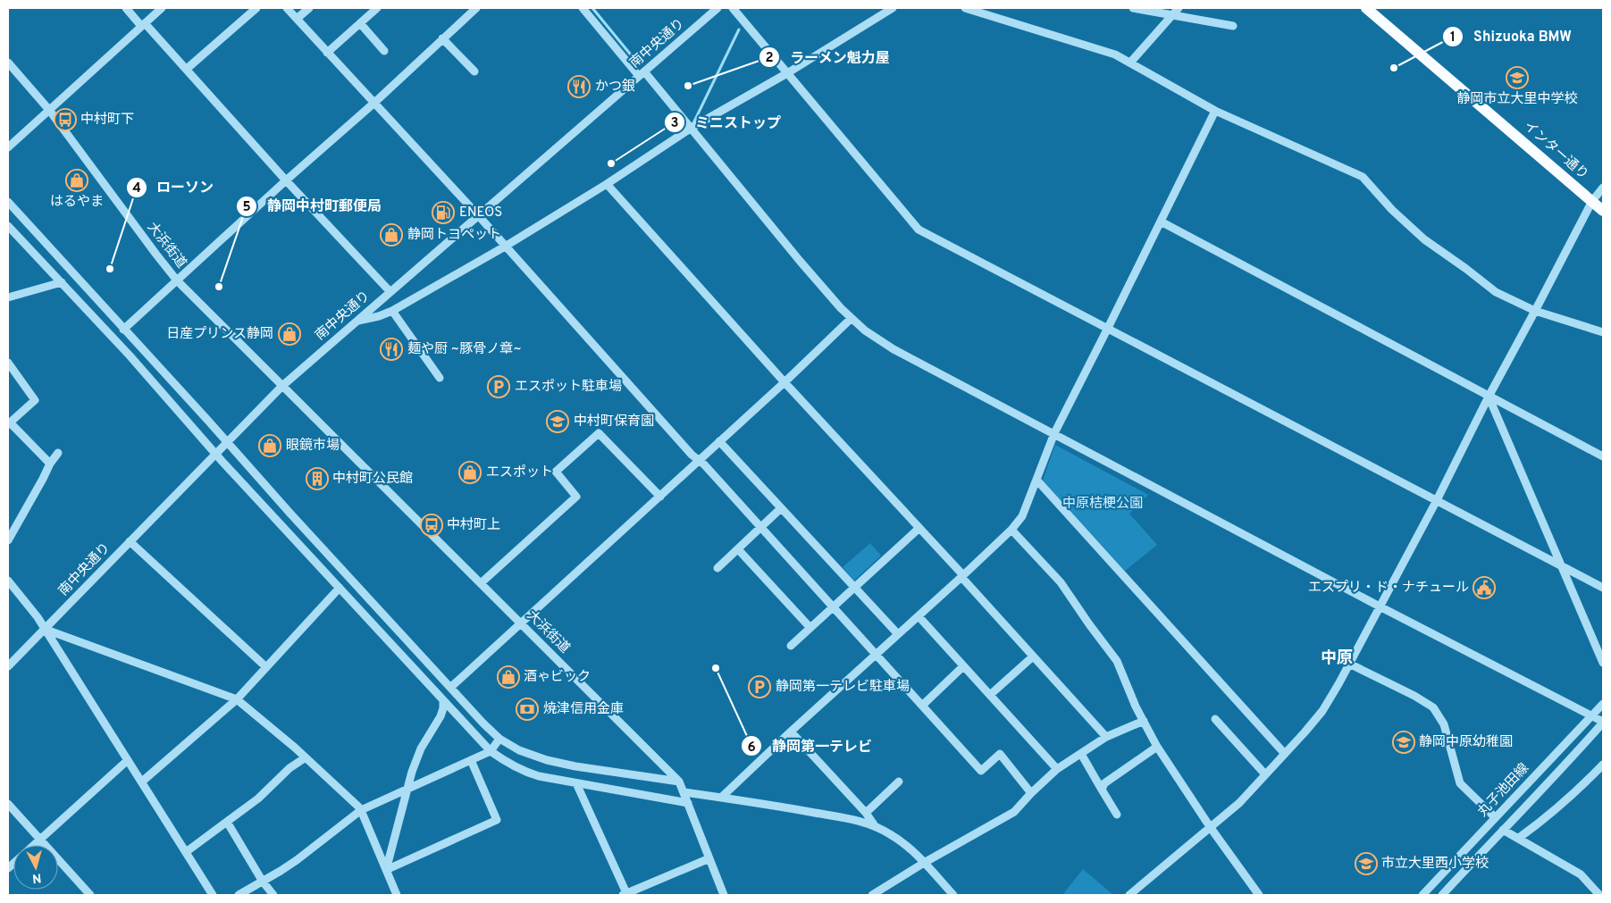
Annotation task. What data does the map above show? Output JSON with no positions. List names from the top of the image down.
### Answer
{
  "streets": {
    "main road": ["インター通り"],
    "street": ["南中央通り", "大浜街道", "丸子池田線"]
  },
  "crossings": [
    ["南中央通り", "大浜街道"]
  ],
  "districts": ["中原"],
  "parks": ["中原桔梗公園"],
  "places": {
    "other": [
      "Shizuoka BMW",
      "ラーメン魁力屋",
      "ミニストップ",
      "ローソン",
      "静岡中村町郵便局",
      "静岡第一テレビ"
    ],
    "school or university": [
      "静岡市立大里中学校",
      "中村町保育園",
      "静岡中原幼稚園",
      "市立大里西小学校"
    ],
    "restaurant": ["かつ銀", "麺や厨 ~豚骨ノ章~"],
    "bus stop": ["中村町下", "中村町上"],
    "shop": [
      "はるやま",
      "静岡トヨペット",
      "日産プリンス静岡",
      "眼鏡市場",
      "エスポット",
      "酒ゃビック"
    ],
    "fuel station": ["ENEOS"],
    "parking": ["エスポット駐車場", "静岡第一テレビ駐車場"],
    "building": ["中村町公民館"],
    "public building": ["エスプリ・ド・ナチュール"],
    "bank": ["焼津信用金庫"]
  },
  "north": "bottom"
}
